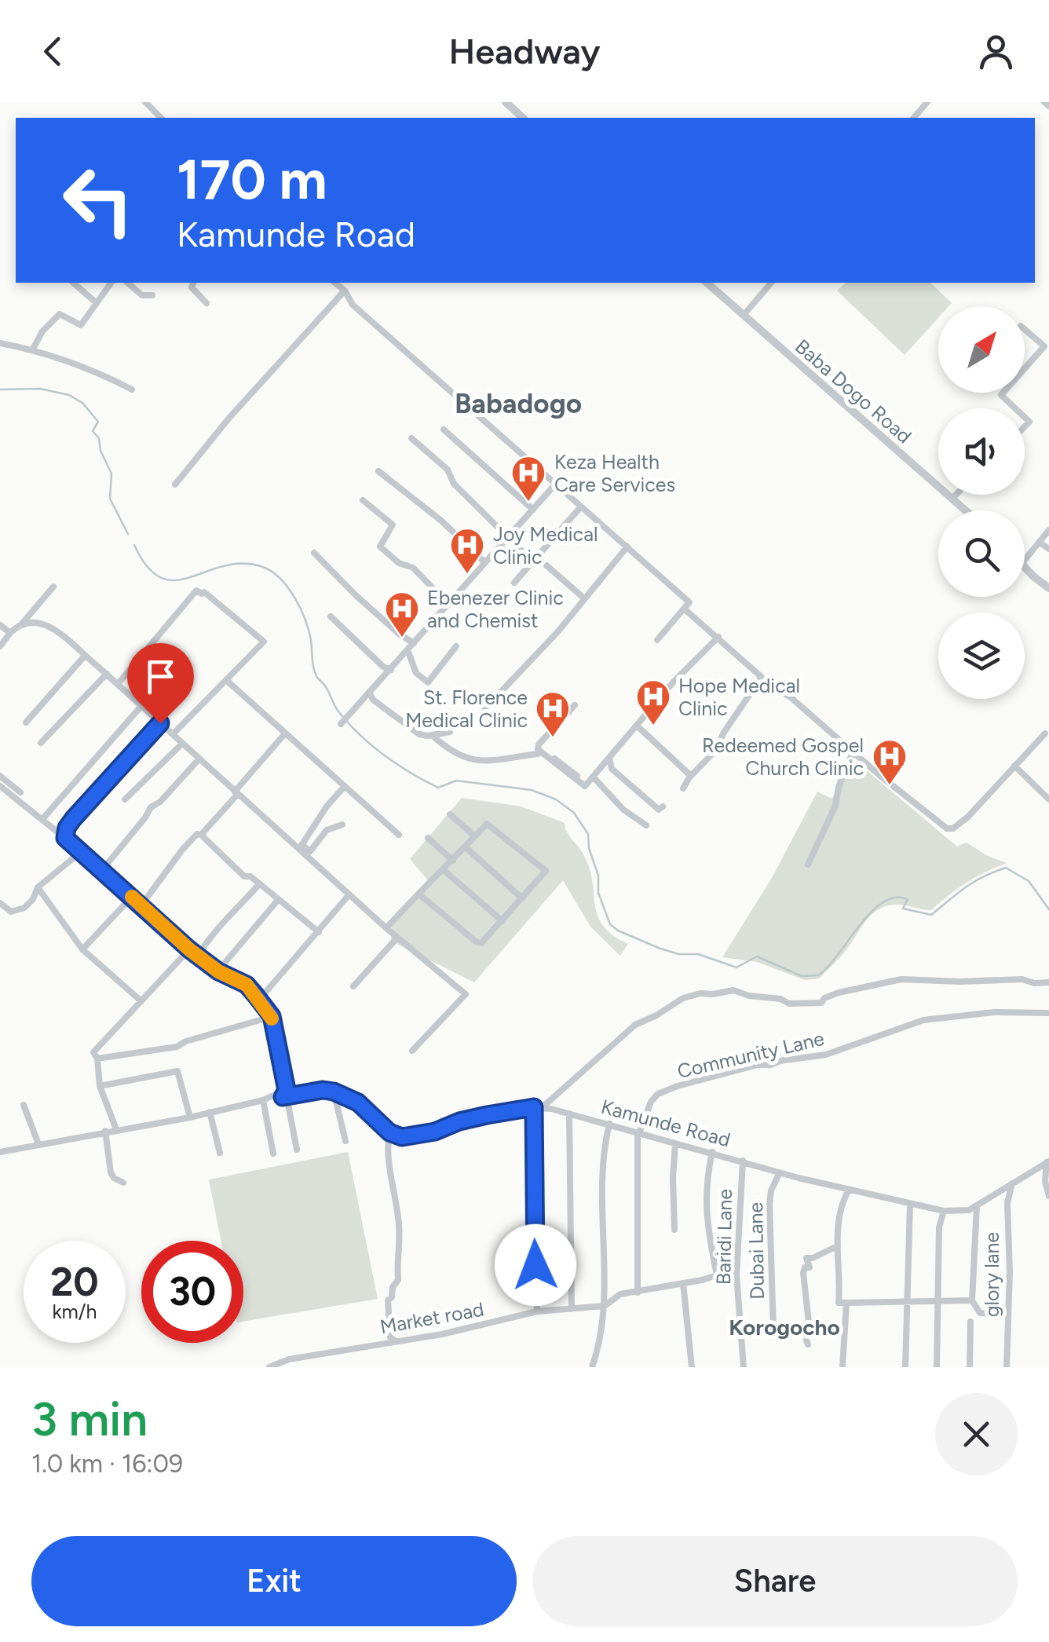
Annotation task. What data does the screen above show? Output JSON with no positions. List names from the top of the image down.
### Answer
{
  "streets": {
    "street": [
      "Baba Dogo Road",
      "Community Lane",
      "Kamunde Road",
      "Baridi Lane",
      "Dubai Lane",
      "glory lane",
      "Market road"
    ]
  },
  "crossings": [
    ["Community Lane", "Kamunde Road"],
    ["Community Lane", "Market road"],
    ["Kamunde Road", "Baridi Lane"],
    ["Kamunde Road", "Dubai Lane"],
    ["Kamunde Road", "glory lane"],
    ["Baridi Lane", "Market road"]
  ],
  "districts": ["Babadogo", "Korogocho"],
  "places": {
    "hospital": [
      "Keza Health Care Services",
      "Joy Medical Clinic",
      "Ebenezer Clinic and Chemist",
      "Hope Medical Clinic",
      "St. Florence Medical Clinic",
      "Redeemed Gospel Church Clinic"
    ]
  },
  "north": "top right",
  "page": {
    "header": "Headway",
    "turn": ["170 m", "Kamunde Road"],
    "speed": "20 km/h",
    "limit": "30",
    "heading": ["3 min", "1.0 km · 16:09"],
    "buttons": ["Exit", "Share"]
  }
}
